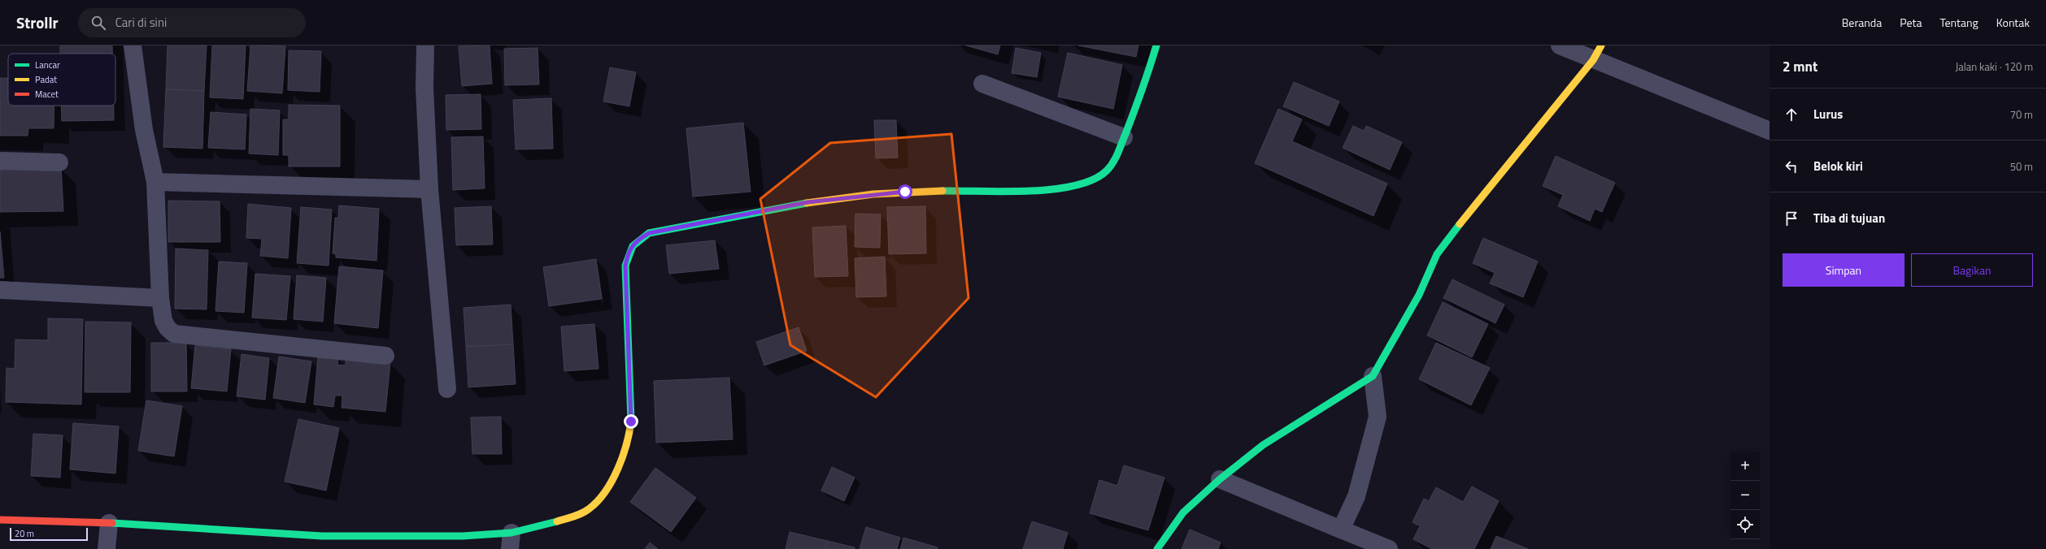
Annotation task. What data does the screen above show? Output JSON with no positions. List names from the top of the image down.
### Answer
{
  "legend": ["Lancar", "Padat", "Macet"],
  "scale_bar": "20 m",
  "page": {
    "header": "Strollr",
    "search": "Cari di sini",
    "nav": [
      "Beranda",
      "Peta",
      "Tentang",
      "Kontak"
    ],
    "heading": ["2 mnt", "Jalan kaki · 120 m"],
    "list": [
      ["Lurus", "70 m"],
      ["Belok kiri", "50 m"],
      "Tiba di tujuan"
    ],
    "buttons": ["Simpan", "Bagikan"],
    "map_buttons": ["+", "−"],
    "scale": "20 m"
  }
}
